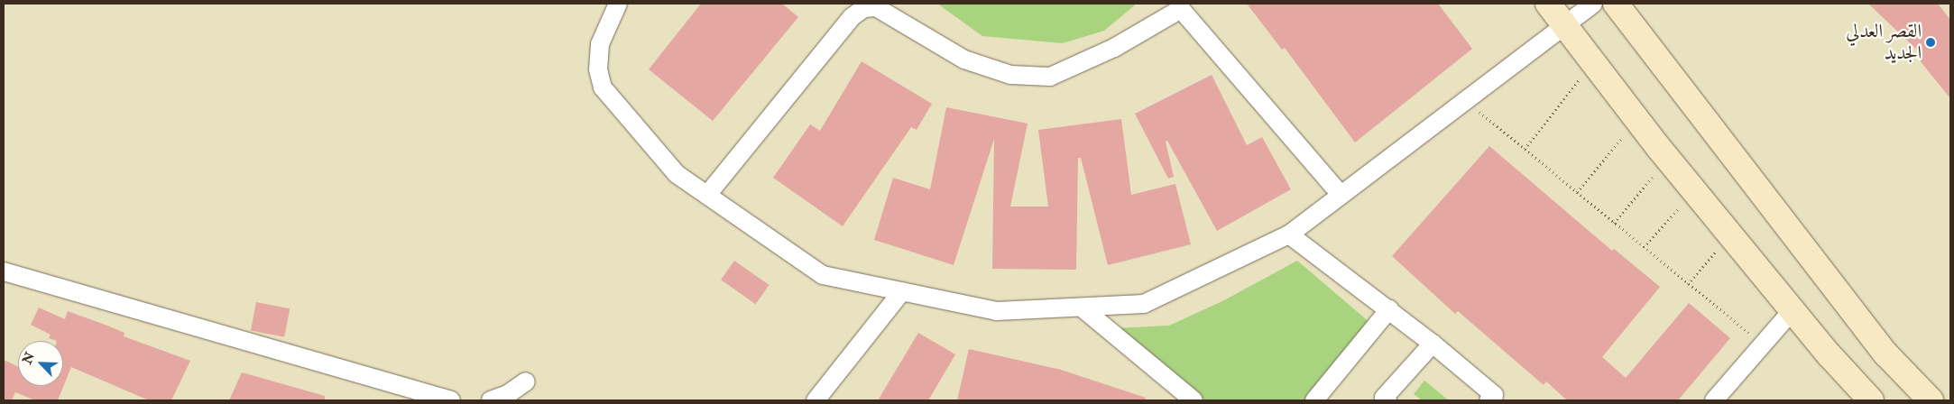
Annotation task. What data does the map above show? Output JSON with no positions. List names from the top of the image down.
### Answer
{
  "places": ["القصر العدلي الجديد"],
  "north": "top left"
}
